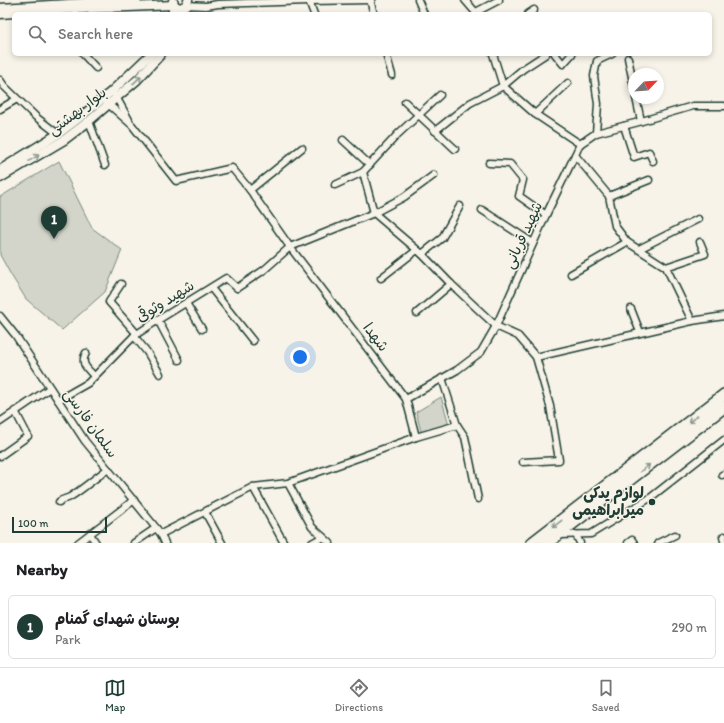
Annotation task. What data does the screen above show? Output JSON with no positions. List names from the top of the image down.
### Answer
{
  "streets": {
    "main road": ["بلوار بهشتی"],
    "street": [
      "شهید قربانی",
      "شهید وثوقی",
      "شهدا",
      "سلمان فارسی"
    ]
  },
  "crossings": [
    ["بلوار بهشتی", "شهدا"],
    ["شهید قربانی", "شهدا"],
    ["شهید وثوقی", "شهدا"],
    ["شهید وثوقی", "سلمان فارسی"]
  ],
  "places": ["لوازم یدکی میرابراهیمی"],
  "scale_bar": "100 m",
  "north": "top right",
  "page": {
    "search": "Search here",
    "pins": "1",
    "scale": "100 m",
    "heading": "Nearby",
    "list": [
      {
        "mark": "1",
        "name": "بوستان شهدای گمنام",
        "note": "Park",
        "value": "290 m"
      }
    ],
    "nav": ["Map", "Directions", "Saved"]
  }
}
